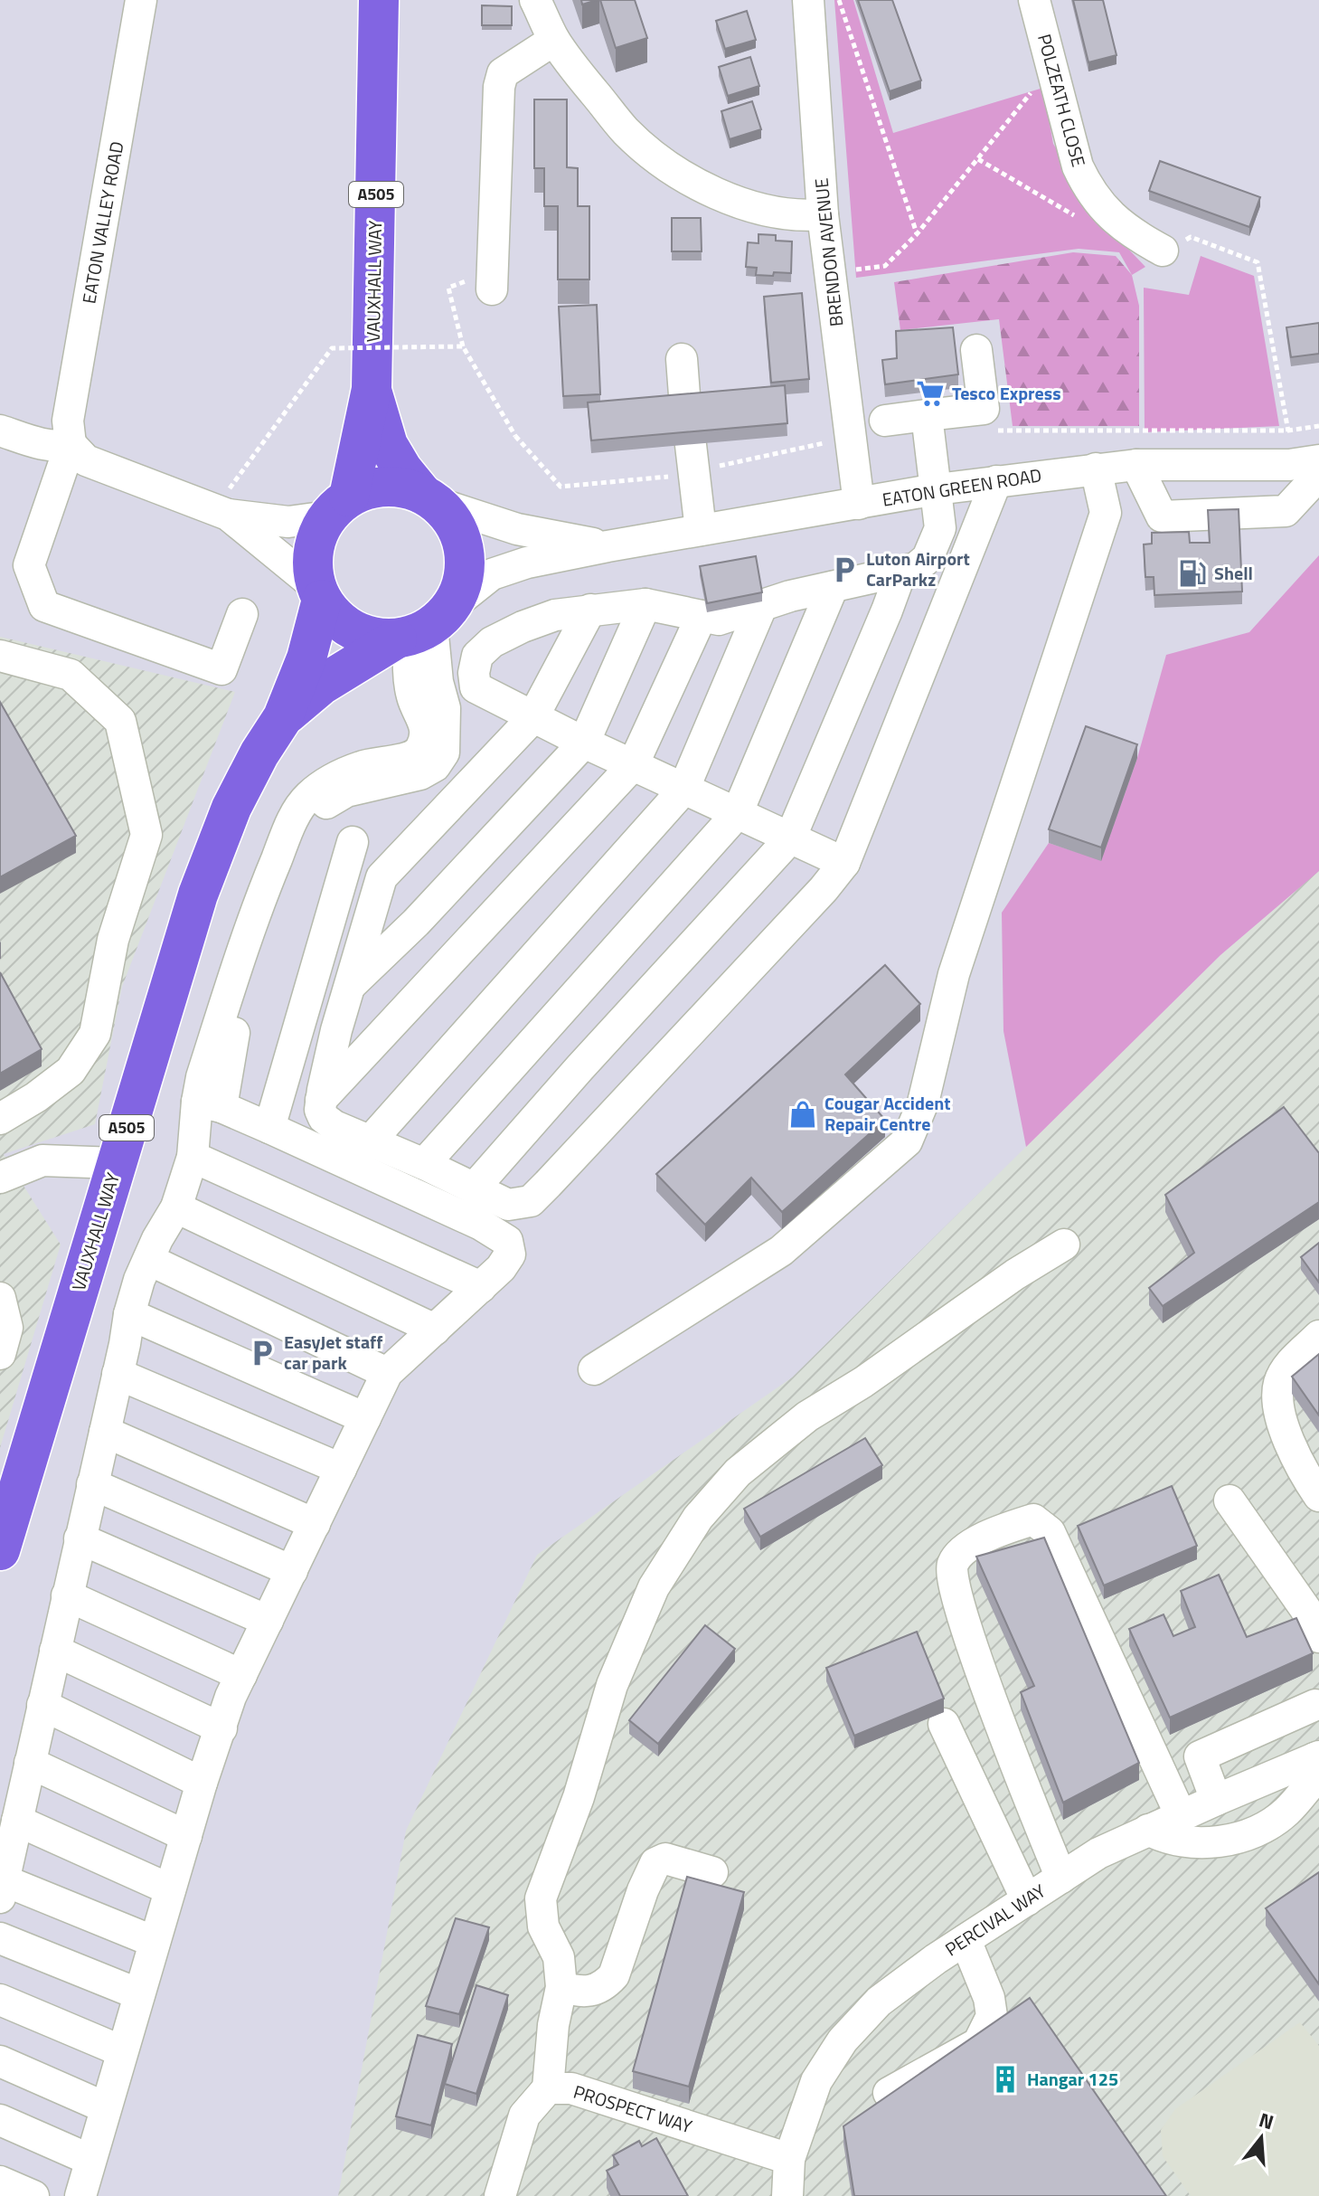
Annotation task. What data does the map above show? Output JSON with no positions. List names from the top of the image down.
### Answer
{
  "streets": {
    "main road": ["A505", "VAUXHALL WAY"],
    "street": [
      "POLZEATH CLOSE",
      "EATON VALLEY ROAD",
      "BRENDON AVENUE",
      "EATON GREEN ROAD",
      "PERCIVAL WAY",
      "PROSPECT WAY"
    ]
  },
  "crossings": [
    ["BRENDON AVENUE", "EATON GREEN ROAD"],
    ["VAUXHALL WAY", "EATON GREEN ROAD"],
    ["PERCIVAL WAY", "PROSPECT WAY"]
  ],
  "places": {
    "supermarket": ["Tesco Express"],
    "parking": ["Luton Airport CarParkz", "EasyJet staff car park"],
    "fuel station": ["Shell"],
    "shop": ["Cougar Accident Repair Centre"],
    "building": ["Hangar 125"]
  },
  "north": "top"
}
